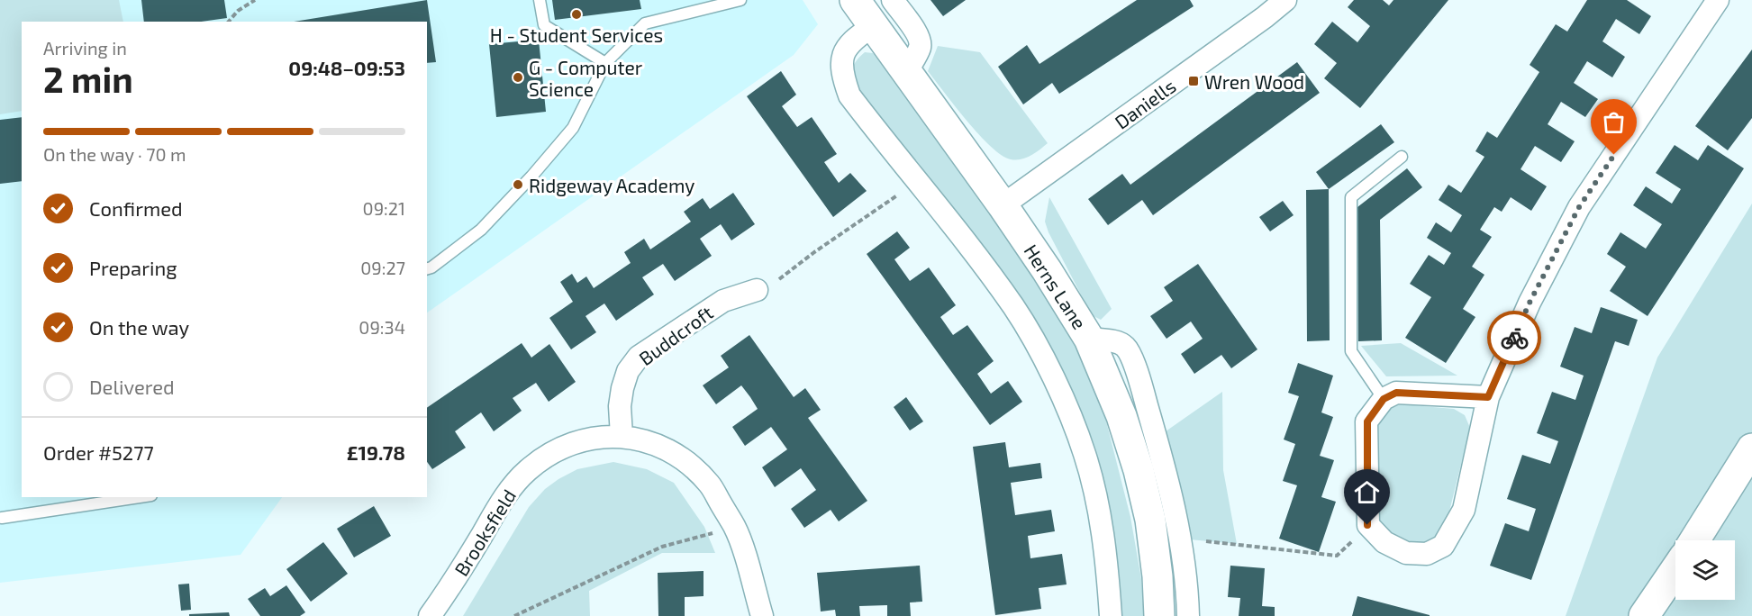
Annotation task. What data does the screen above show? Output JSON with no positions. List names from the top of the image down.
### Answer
{
  "streets": {
    "street": [
      "Daniells",
      "Herns Lane",
      "Buddcroft",
      "Brooksfield"
    ]
  },
  "crossings": [
    ["Daniells", "Herns Lane"],
    ["Buddcroft", "Brooksfield"]
  ],
  "places": {
    "other": ["H - Student Services", "G - Computer Science", "Ridgeway Academy"],
    "transit": ["Wren Wood"]
  },
  "page": {
    "heading": ["2 min", "Arriving in", "09:48–09:53"],
    "panel": ["Order #5277", "£19.78"],
    "bar": "On the way · 70 m",
    "list": [
      ["Confirmed", "09:21"],
      ["Preparing", "09:27"],
      ["On the way", "09:34"],
      "Delivered"
    ]
  }
}
